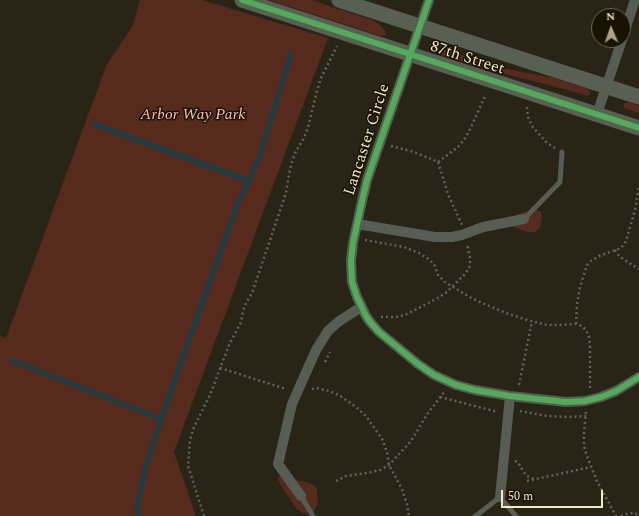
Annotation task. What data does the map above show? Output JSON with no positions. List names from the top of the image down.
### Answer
{
  "streets": {
    "street": ["87th Street", "Lancaster Circle"]
  },
  "crossings": [
    ["87th Street", "Lancaster Circle"]
  ],
  "parks": ["Arbor Way Park"],
  "scale_bar": "50 m",
  "north": "top"
}
